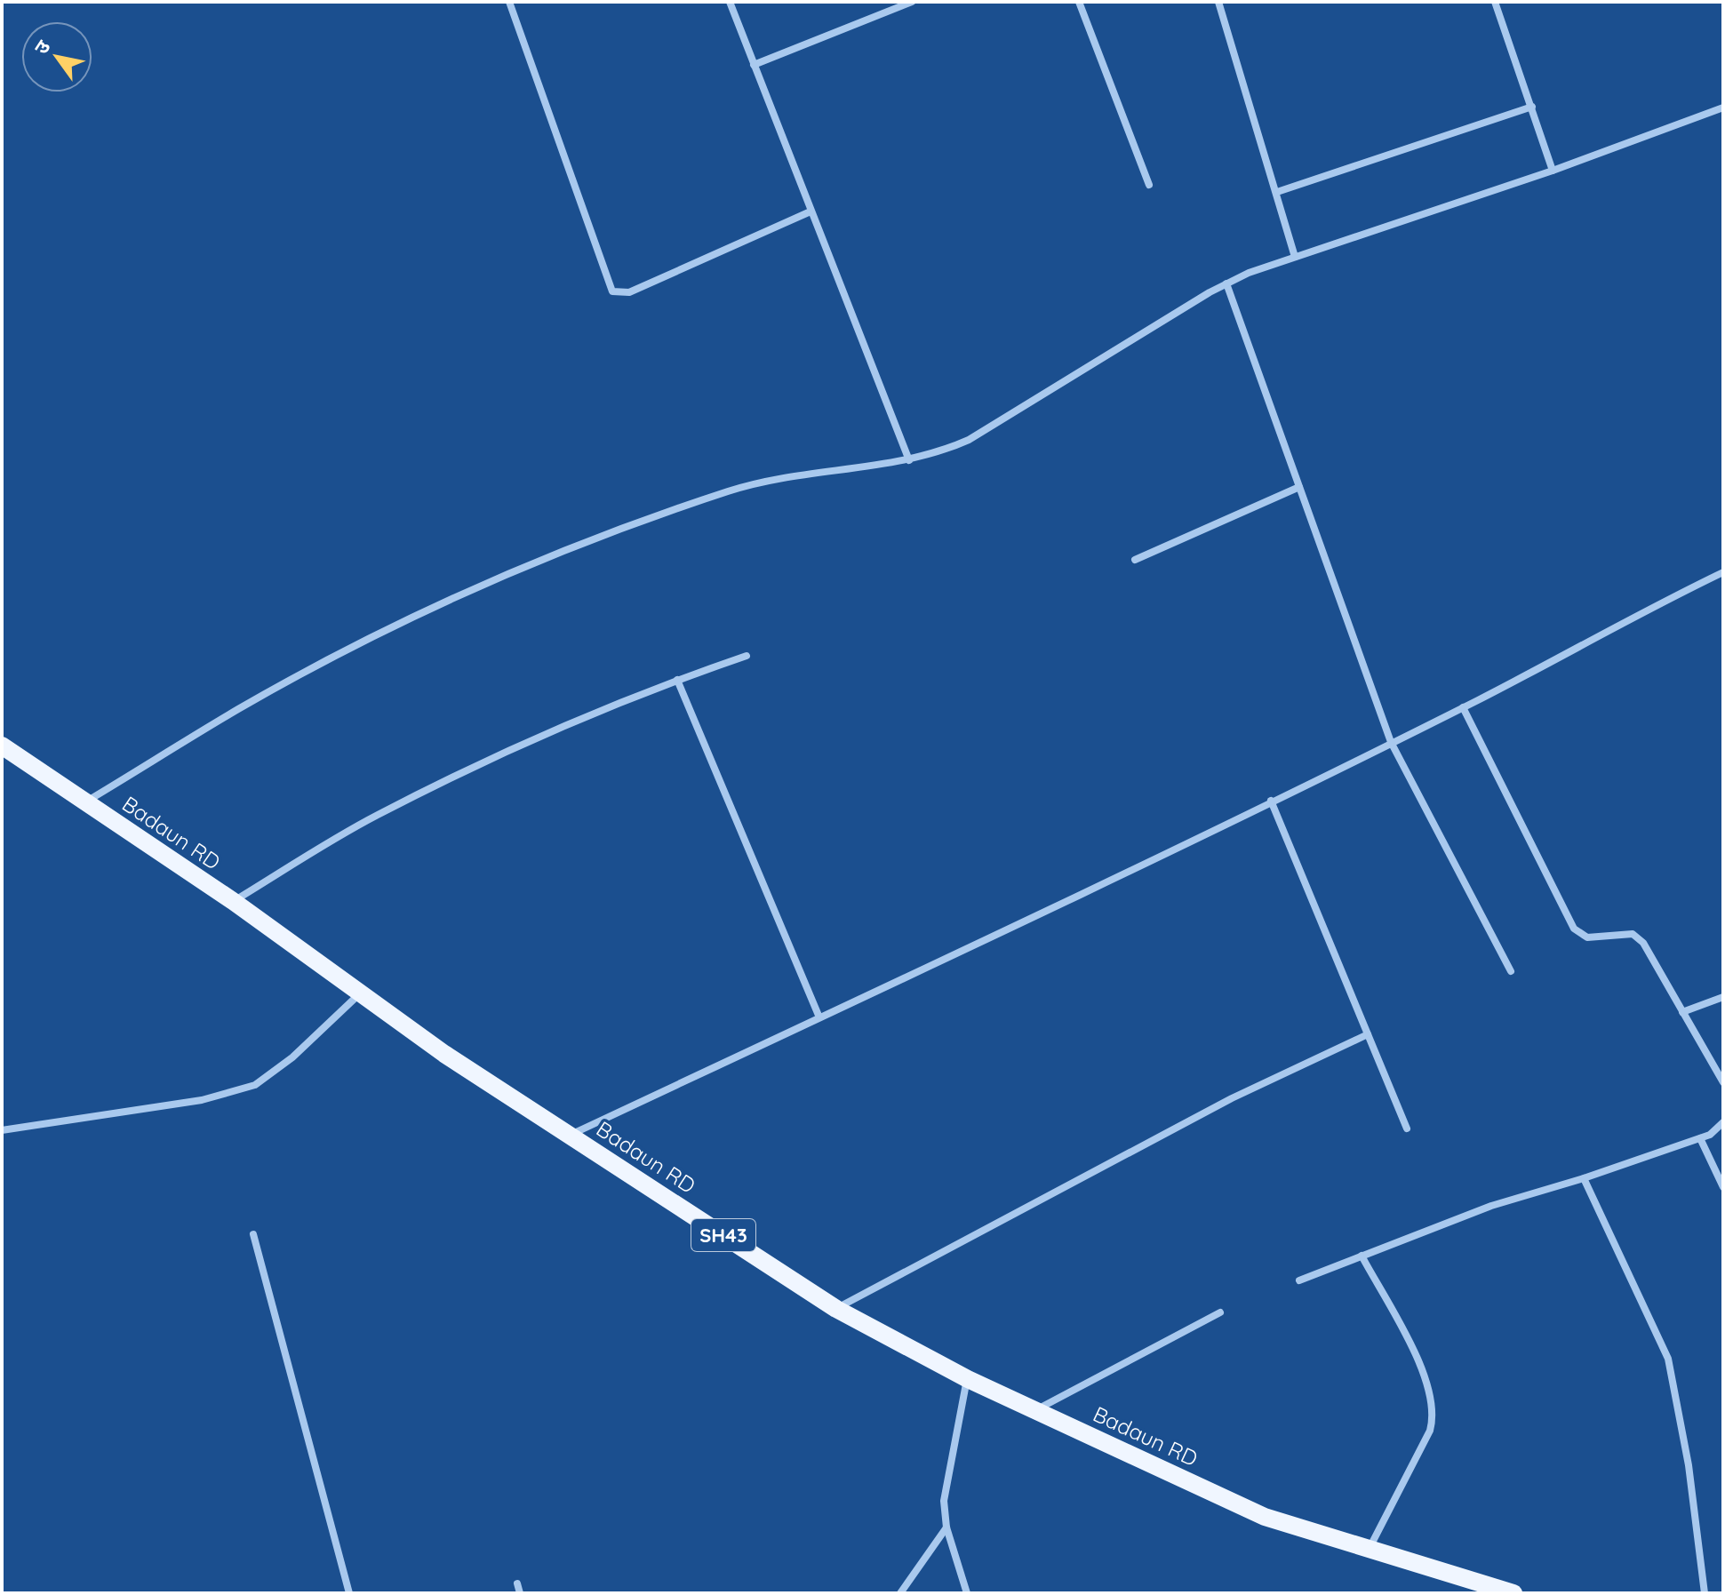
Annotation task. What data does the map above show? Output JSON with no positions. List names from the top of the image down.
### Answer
{
  "streets": {
    "main road": ["Badaun RD", "SH43"]
  },
  "north": "top left"
}
